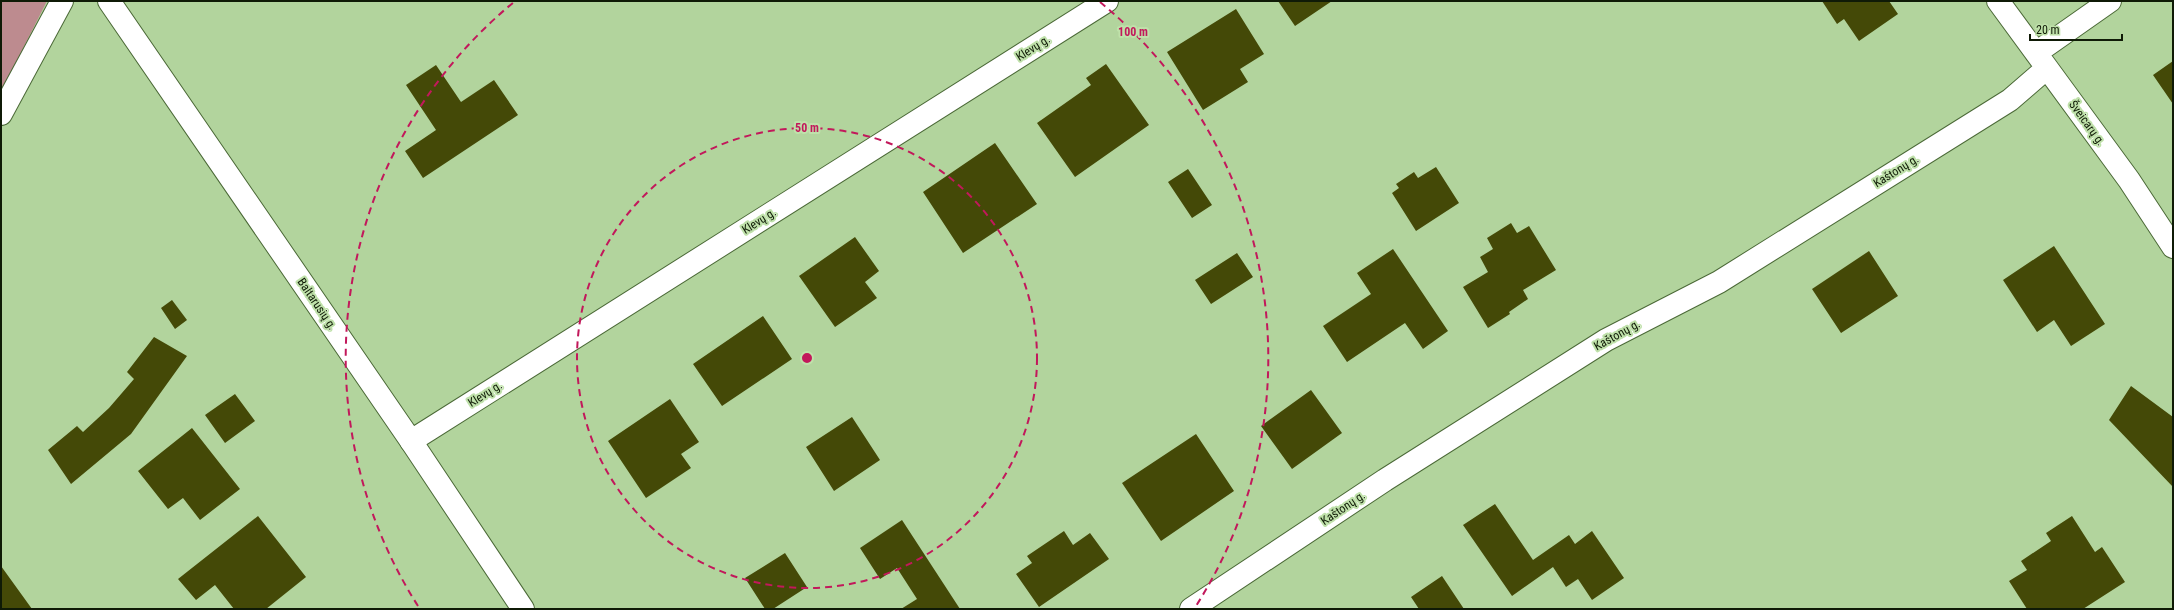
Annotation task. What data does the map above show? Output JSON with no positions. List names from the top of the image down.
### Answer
{
  "streets": {
    "street": [
      "Klevų g.",
      "Šveicarų g.",
      "Kaštonų g.",
      "Baltarusių g."
    ]
  },
  "crossings": [
    ["Klevų g.", "Baltarusių g."],
    ["Šveicarų g.", "Kaštonų g."]
  ],
  "scale_bar": "20 m",
  "rings": ["100 m", "50 m"]
}
